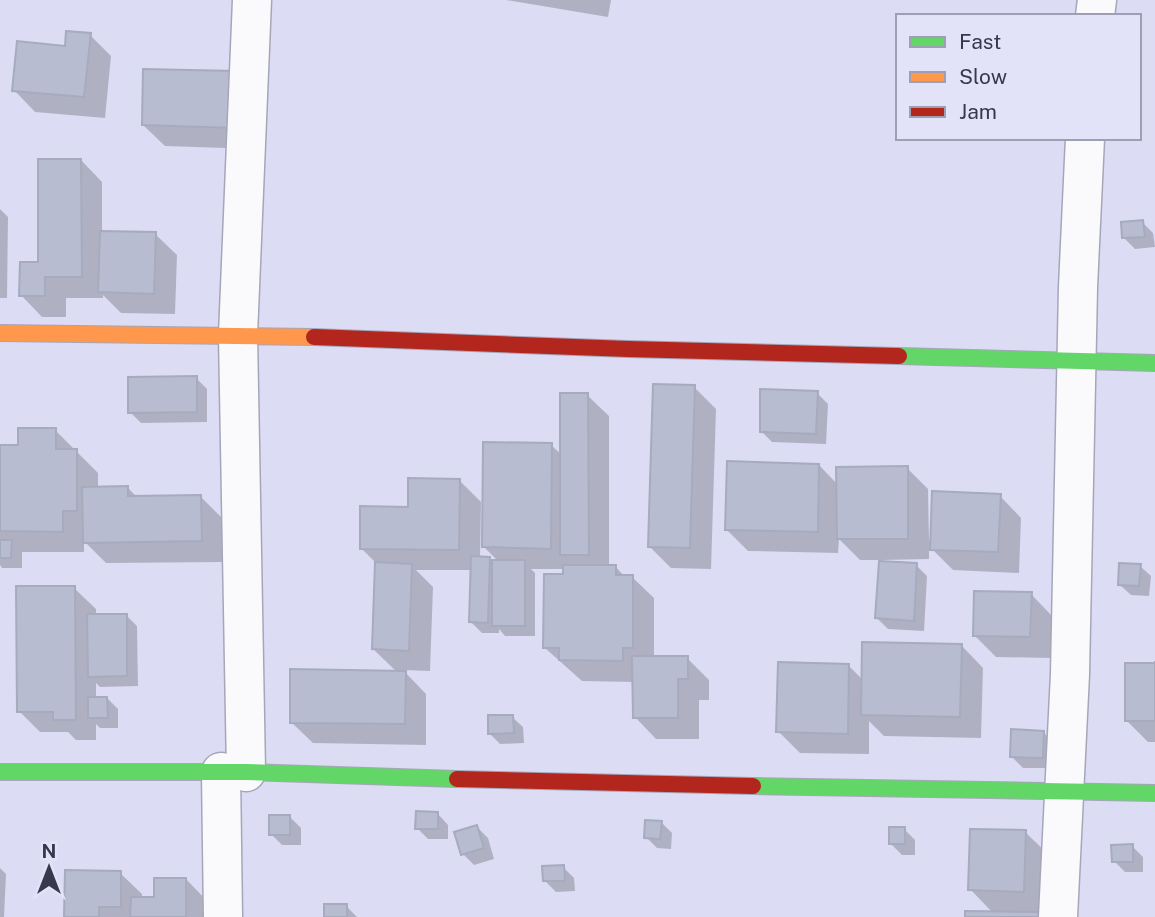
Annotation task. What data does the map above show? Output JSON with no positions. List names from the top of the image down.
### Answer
{
  "legend": ["Fast", "Slow", "Jam"],
  "north": "top"
}
